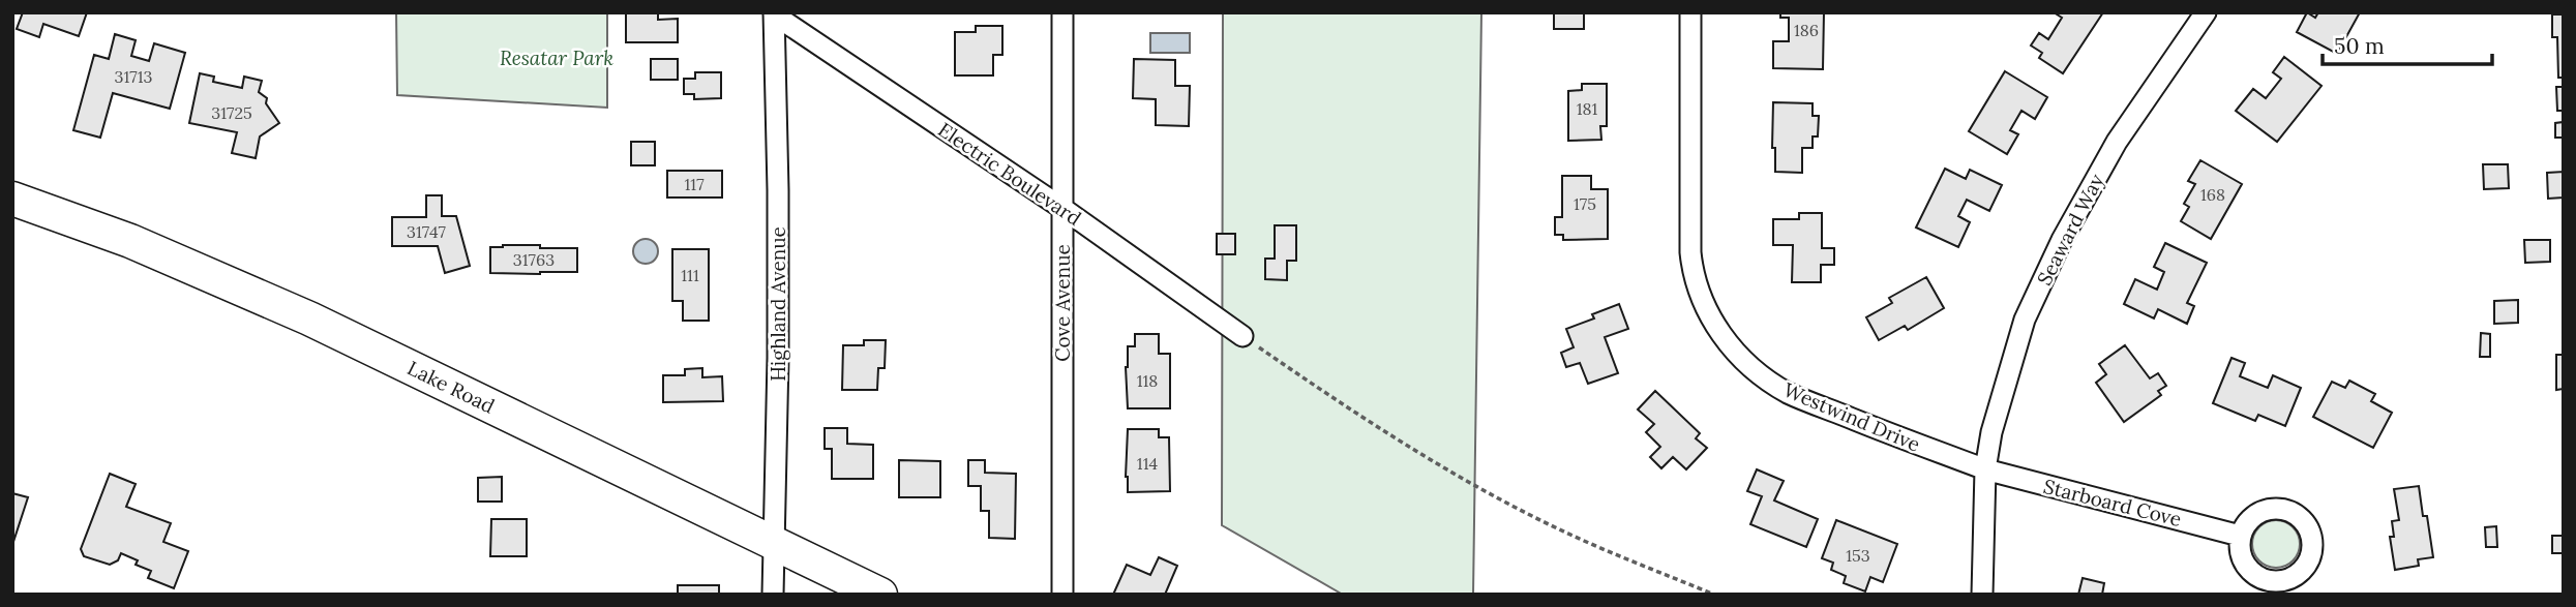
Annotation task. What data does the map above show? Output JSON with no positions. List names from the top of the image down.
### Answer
{
  "streets": {
    "main road": ["Lake Road"],
    "street": [
      "Electric Boulevard",
      "Seaward Way",
      "Cove Avenue",
      "Highland Avenue",
      "Westwind Drive",
      "Starboard Cove"
    ]
  },
  "crossings": [
    ["Electric Boulevard", "Cove Avenue"],
    ["Electric Boulevard", "Highland Avenue"],
    ["Seaward Way", "Westwind Drive"],
    ["Seaward Way", "Starboard Cove"],
    ["Highland Avenue", "Lake Road"],
    ["Westwind Drive", "Starboard Cove"]
  ],
  "parks": ["Resatar Park"],
  "house_numbers": [
    "186",
    "31713",
    "181",
    "31725",
    "117",
    "168",
    "175",
    "31747",
    "31763",
    "111",
    "118",
    "114",
    "153"
  ],
  "scale_bar": "50 m"
}
